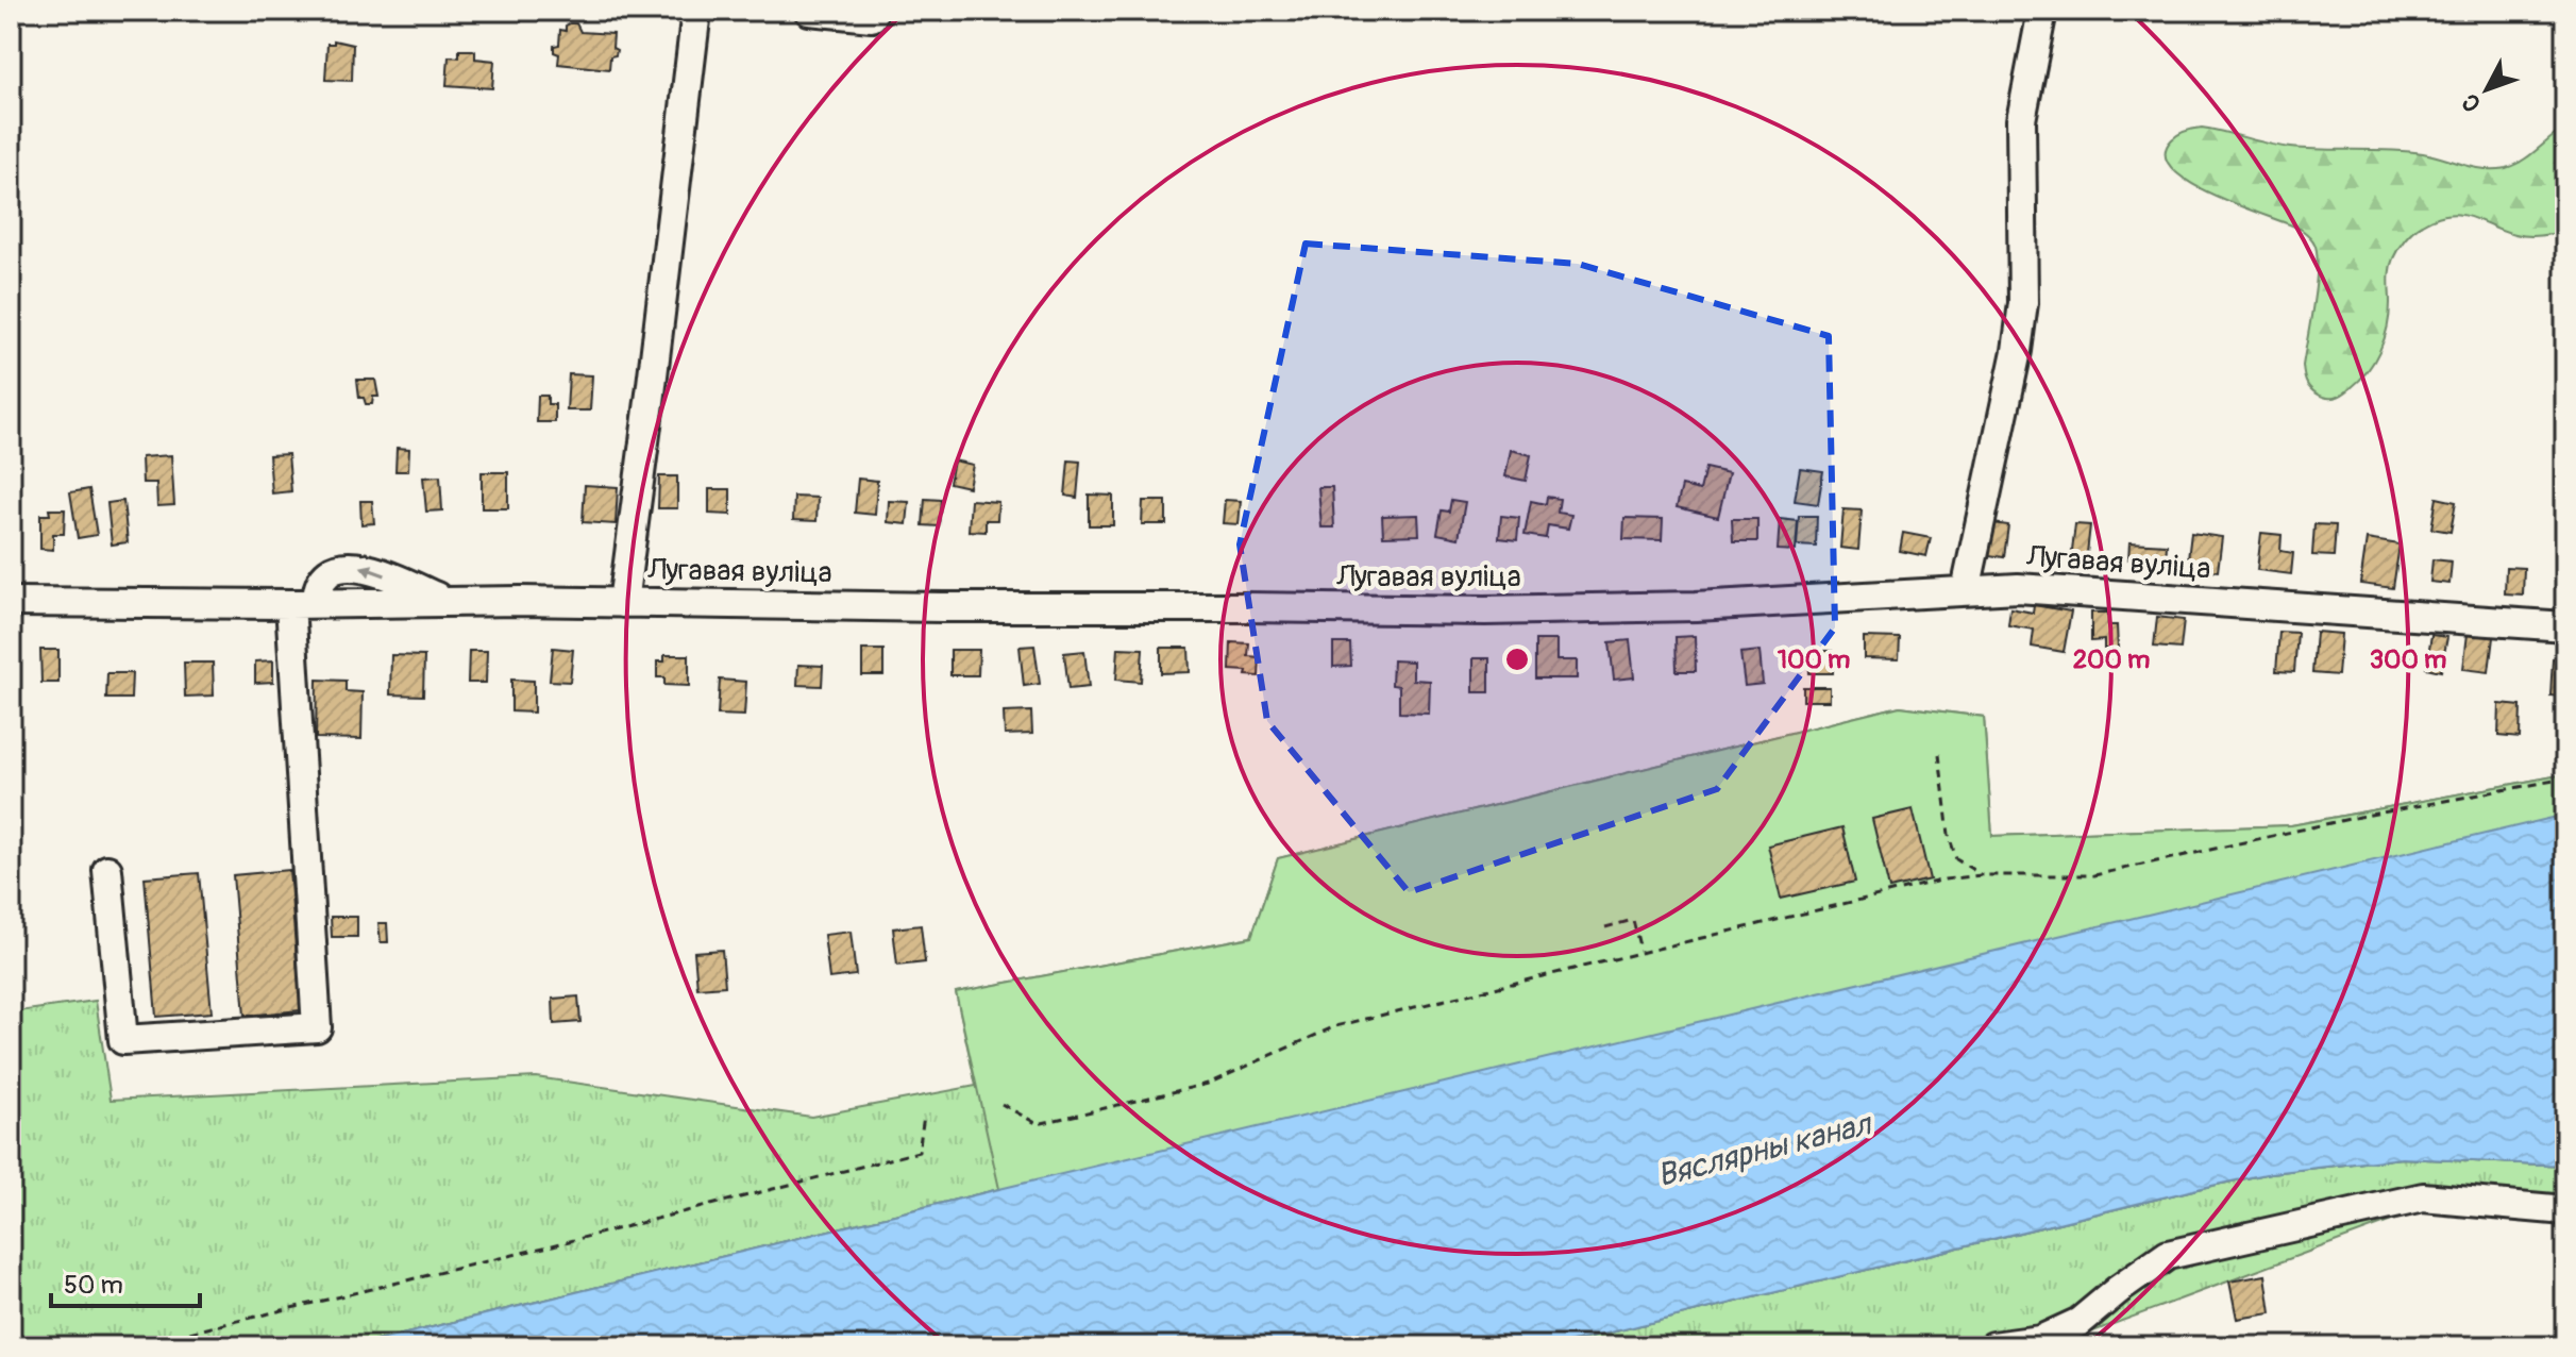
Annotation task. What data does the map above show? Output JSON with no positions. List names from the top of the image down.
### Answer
{
  "streets": {
    "street": ["Лугавая вуліца"]
  },
  "water": ["Вяслярны канал"],
  "scale_bar": "50 m",
  "north": "bottom left",
  "rings": ["100 m", "200 m", "300 m"]
}
